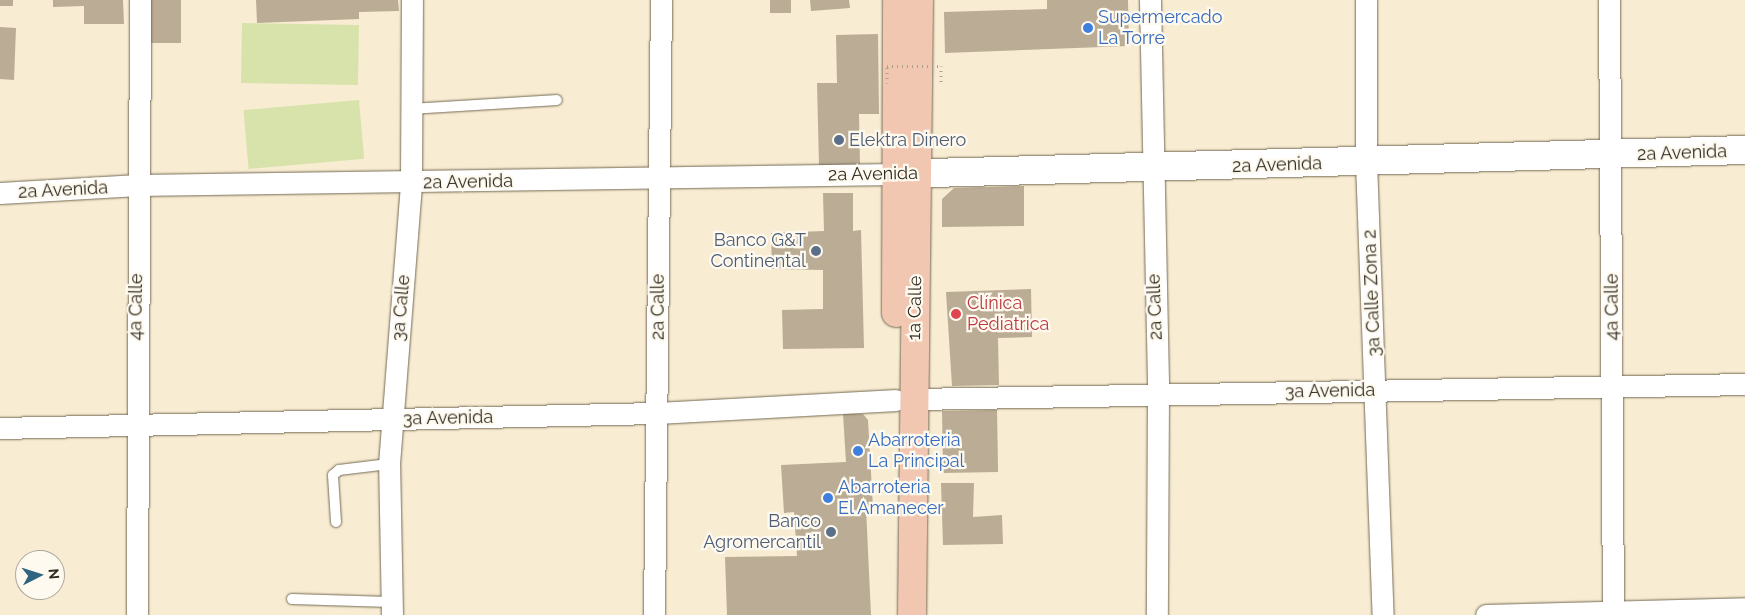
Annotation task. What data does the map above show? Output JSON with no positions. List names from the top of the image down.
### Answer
{
  "streets": {
    "main road": ["1a Calle"],
    "street": [
      "2a Avenida",
      "3a Calle Zona 2",
      "4a Calle",
      "2a Calle",
      "3a Calle",
      "3a Avenida"
    ]
  },
  "crossings": [
    ["2a Avenida", "3a Calle Zona 2"],
    ["2a Avenida", "4a Calle"],
    ["2a Avenida", "2a Calle"],
    ["2a Avenida", "3a Calle"],
    ["2a Avenida", "1a Calle"],
    ["3a Calle Zona 2", "3a Avenida"],
    ["4a Calle", "3a Avenida"],
    ["2a Calle", "3a Avenida"],
    ["3a Calle", "3a Avenida"],
    ["1a Calle", "3a Avenida"]
  ],
  "places": [
    "Supermercado La Torre",
    "Elektra Dinero",
    "Banco G&T Continental",
    "Clínica Pediatrica",
    "Abarroteria La Principal",
    "Abarroteria El Amanecer",
    "Banco Agromercantil"
  ],
  "north": "right"
}
